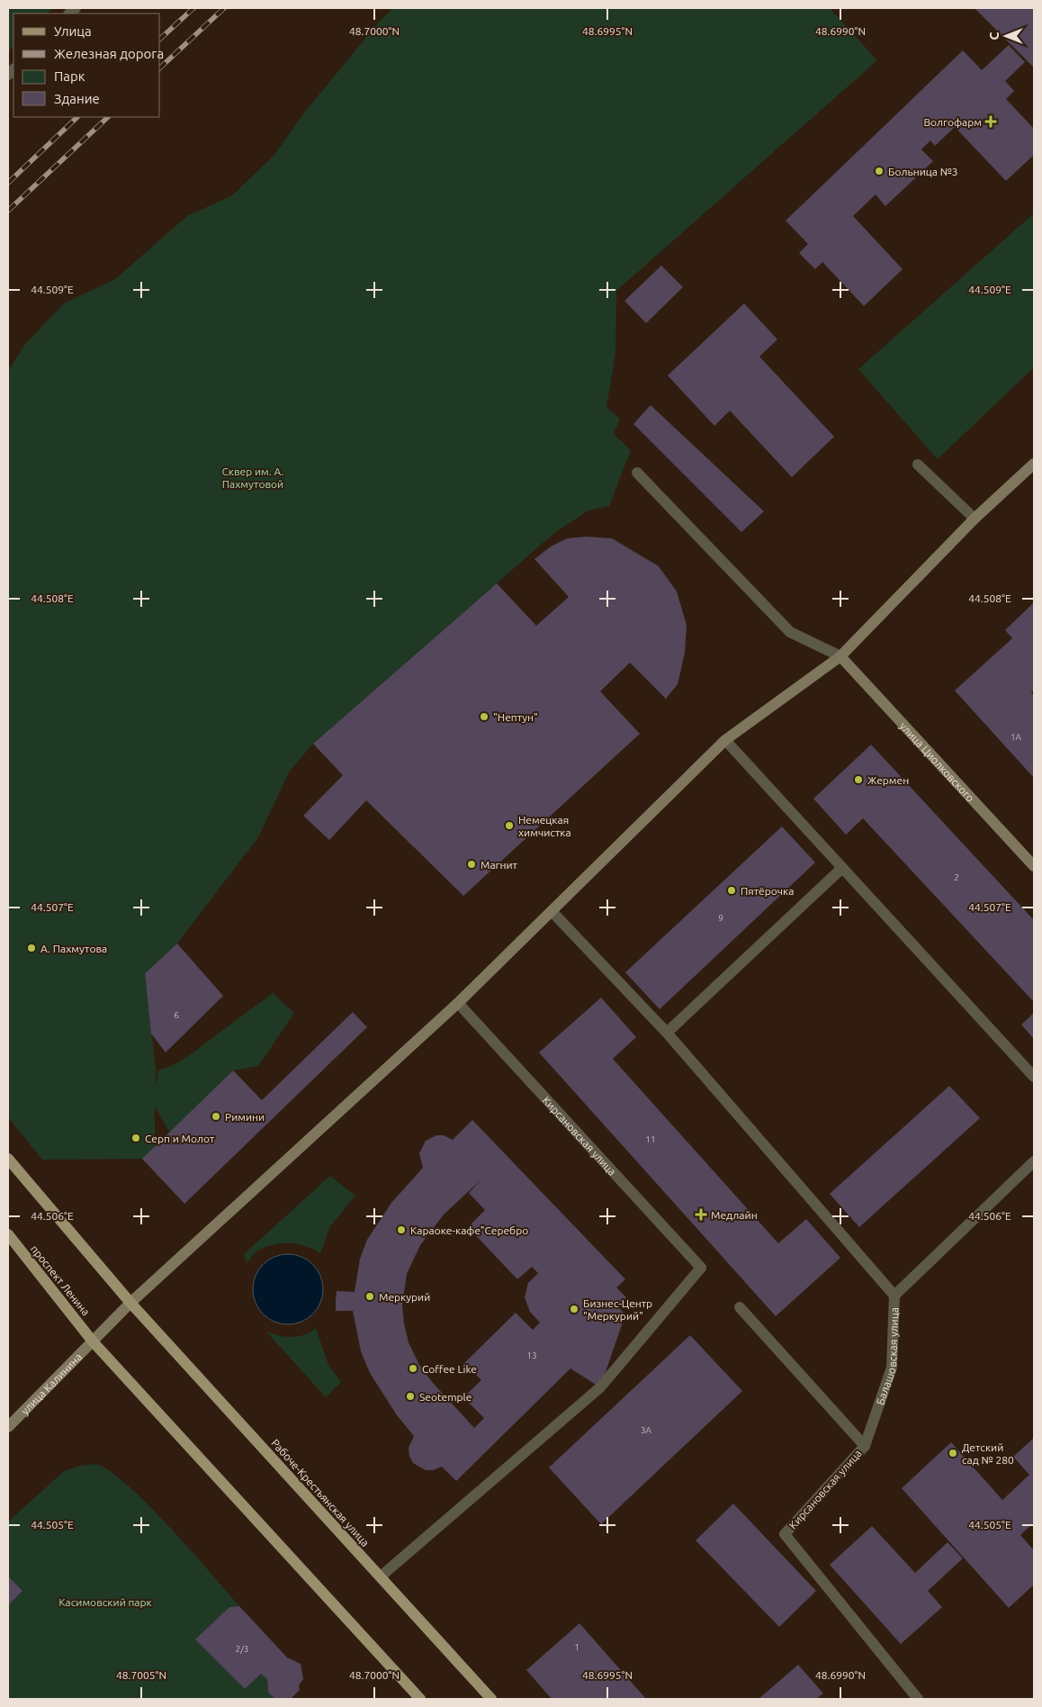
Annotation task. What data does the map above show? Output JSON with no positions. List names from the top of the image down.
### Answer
{
  "streets": {
    "main road": [
      "улица Циолковского",
      "проспект Ленина",
      "улица Калинина",
      "Рабоче-Крестьянская улица"
    ],
    "street": ["Кирсановская улица", "Балашовская улица"]
  },
  "crossings": [
    ["улица Циолковского", "улица Калинина"],
    ["Кирсановская улица", "Балашовская улица"],
    ["Кирсановская улица", "улица Калинина"],
    ["Кирсановская улица", "Рабоче-Крестьянская улица"],
    ["проспект Ленина", "улица Калинина"],
    ["улица Калинина", "Рабоче-Крестьянская улица"]
  ],
  "parks": ["Сквер им. А. Пахмутовой", "Касимовский парк"],
  "places": {
    "health": ["Волгофарм", "Медлайн"],
    "other": [
      "Больница №3",
      "\"Нептун\"",
      "Жермен",
      "Немецкая химчистка",
      "Магнит",
      "Пятёрочка",
      "А. Пахмутова",
      "Римини",
      "Серп и Молот",
      "Караоке-кафе\"Серебро",
      "Меркурий",
      "Бизнес-Центр \"Меркурий\"",
      "Coffee Like",
      "Seotemple",
      "Детский сад № 280"
    ]
  },
  "house_numbers": [
    "1А",
    "2",
    "9",
    "6",
    "11",
    "13",
    "3А",
    "1",
    "2/3"
  ],
  "legend": [
    "Улица",
    "Железная дорога",
    "Парк",
    "Здание"
  ],
  "north": "left",
  "coordinates": [
    "48.7000°N",
    "48.6995°N",
    "48.6990°N",
    "44.509°E",
    "44.508°E",
    "44.507°E",
    "44.506°E",
    "44.505°E",
    "48.7005°N"
  ]
}
